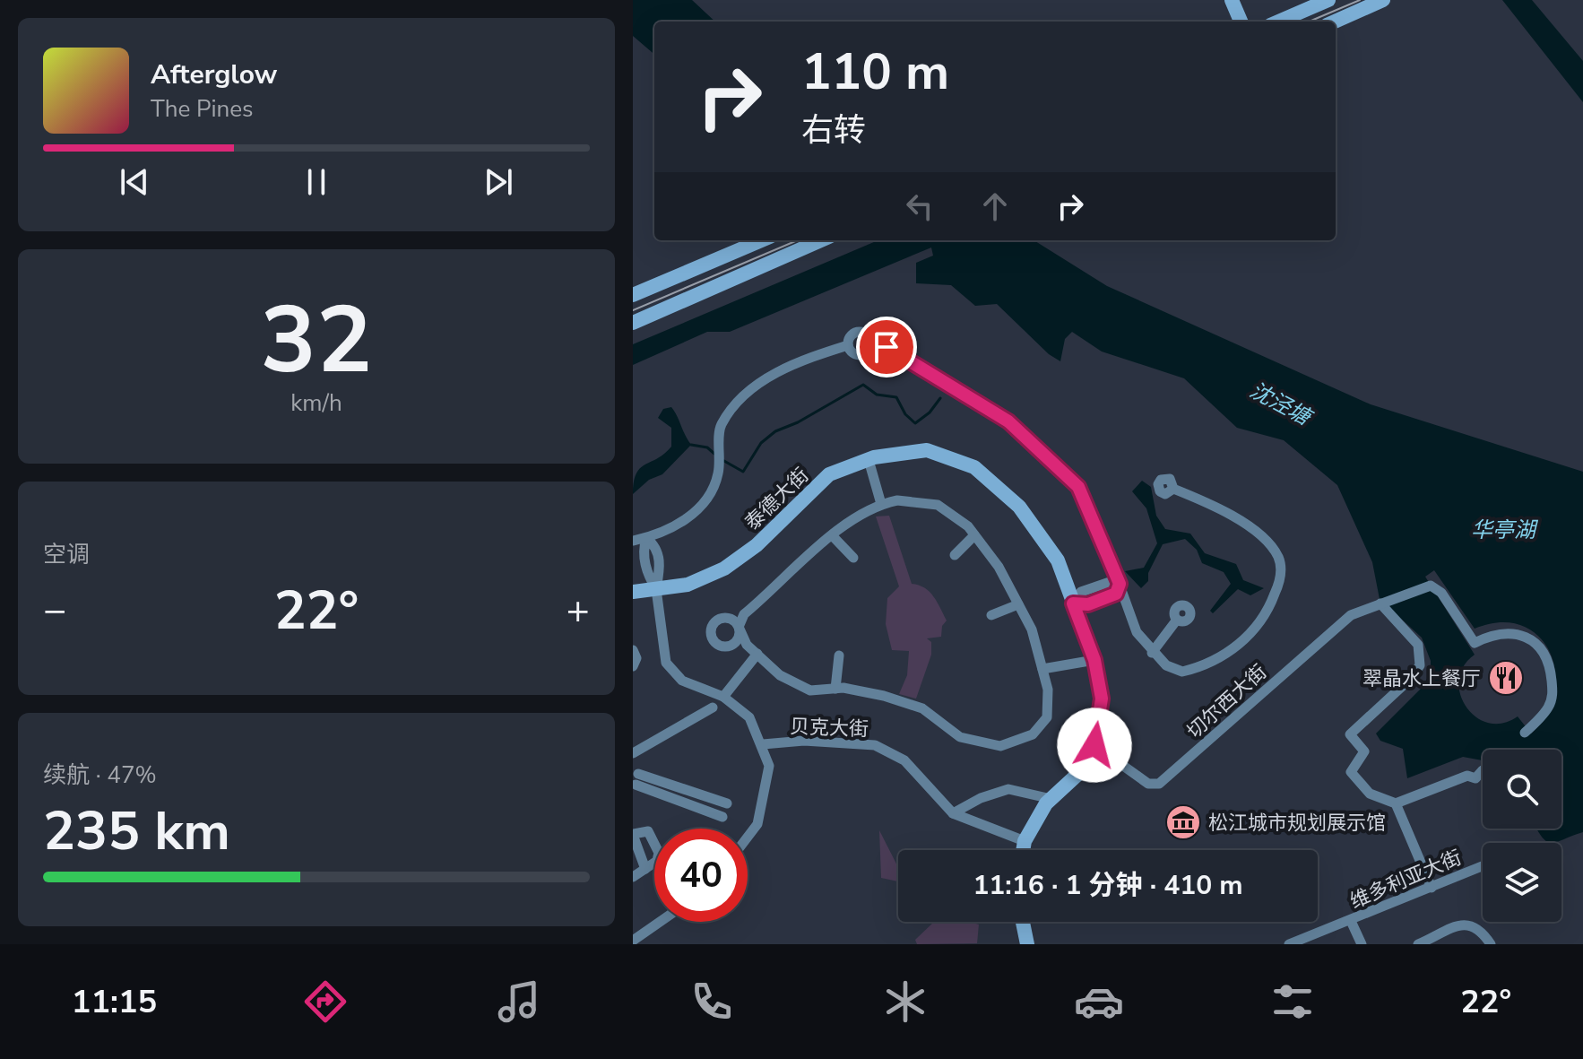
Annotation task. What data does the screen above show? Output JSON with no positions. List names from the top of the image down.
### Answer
{
  "streets": {
    "street": [
      "泰德大街",
      "切尔西大街",
      "贝克大街",
      "维多利亚大街"
    ]
  },
  "crossings": [
    ["泰德大街", "切尔西大街"]
  ],
  "water": ["沈泾塘", "华亭湖"],
  "places": {
    "restaurant": ["翠晶水上餐厅"],
    "museum": ["松江城市规划展示馆"]
  },
  "page": {
    "turn": ["110 m", "右转"],
    "song": ["Afterglow", "The Pines"],
    "tile": [
      ["32", "km/h"],
      "空调",
      ["续航 · 47%", "235 km"]
    ],
    "heat": ["−", "22°", "+"],
    "limit": "40",
    "trip": "11:16 · 1 分钟 · 410 m",
    "tabs": ["11:15", "22°"]
  }
}
